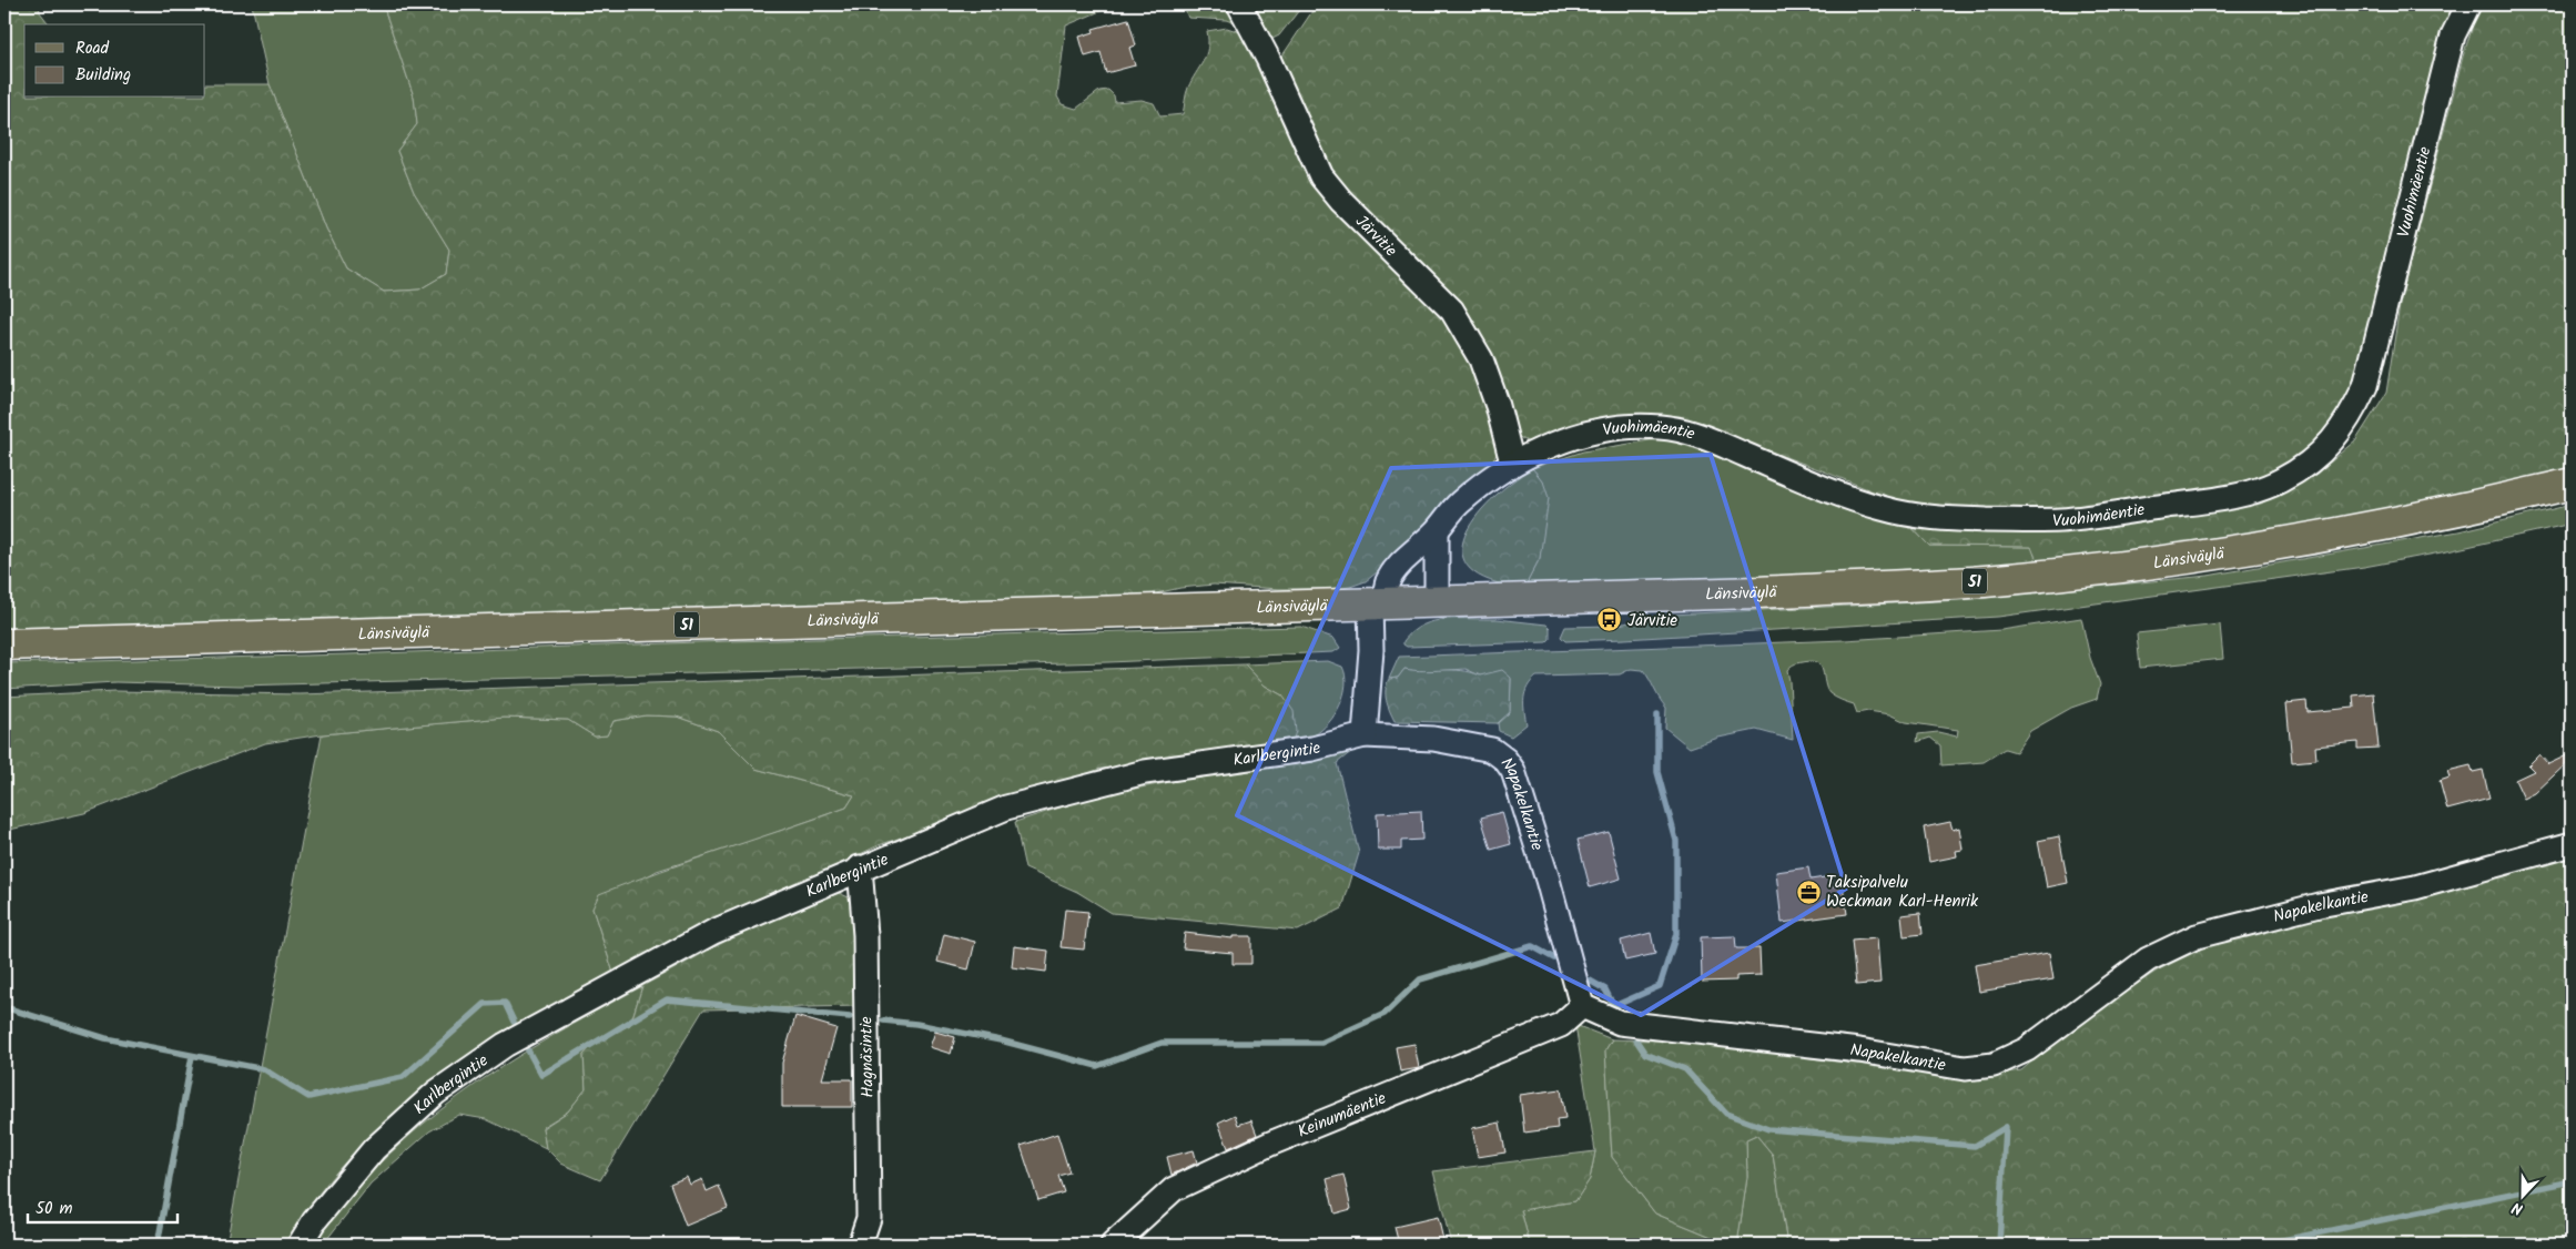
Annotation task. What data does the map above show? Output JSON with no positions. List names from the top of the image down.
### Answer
{
  "streets": {
    "main road": ["Länsiväylä", "51"],
    "street": [
      "Vuohimäentie",
      "Järvitie",
      "Karlbergintie",
      "Napakelkantie",
      "Hagnäsintie",
      "Keinumäentie"
    ]
  },
  "crossings": [
    ["Vuohimäentie", "Järvitie"],
    ["Vuohimäentie", "Länsiväylä"],
    ["Karlbergintie", "Napakelkantie"],
    ["Karlbergintie", "Hagnäsintie"],
    ["Napakelkantie", "Keinumäentie"]
  ],
  "places": {
    "bus stop": ["Järvitie"],
    "office": ["Taksipalvelu Weckman Karl-Henrik"]
  },
  "legend": ["Road", "Building"],
  "scale_bar": "50 m",
  "north": "bottom"
}
